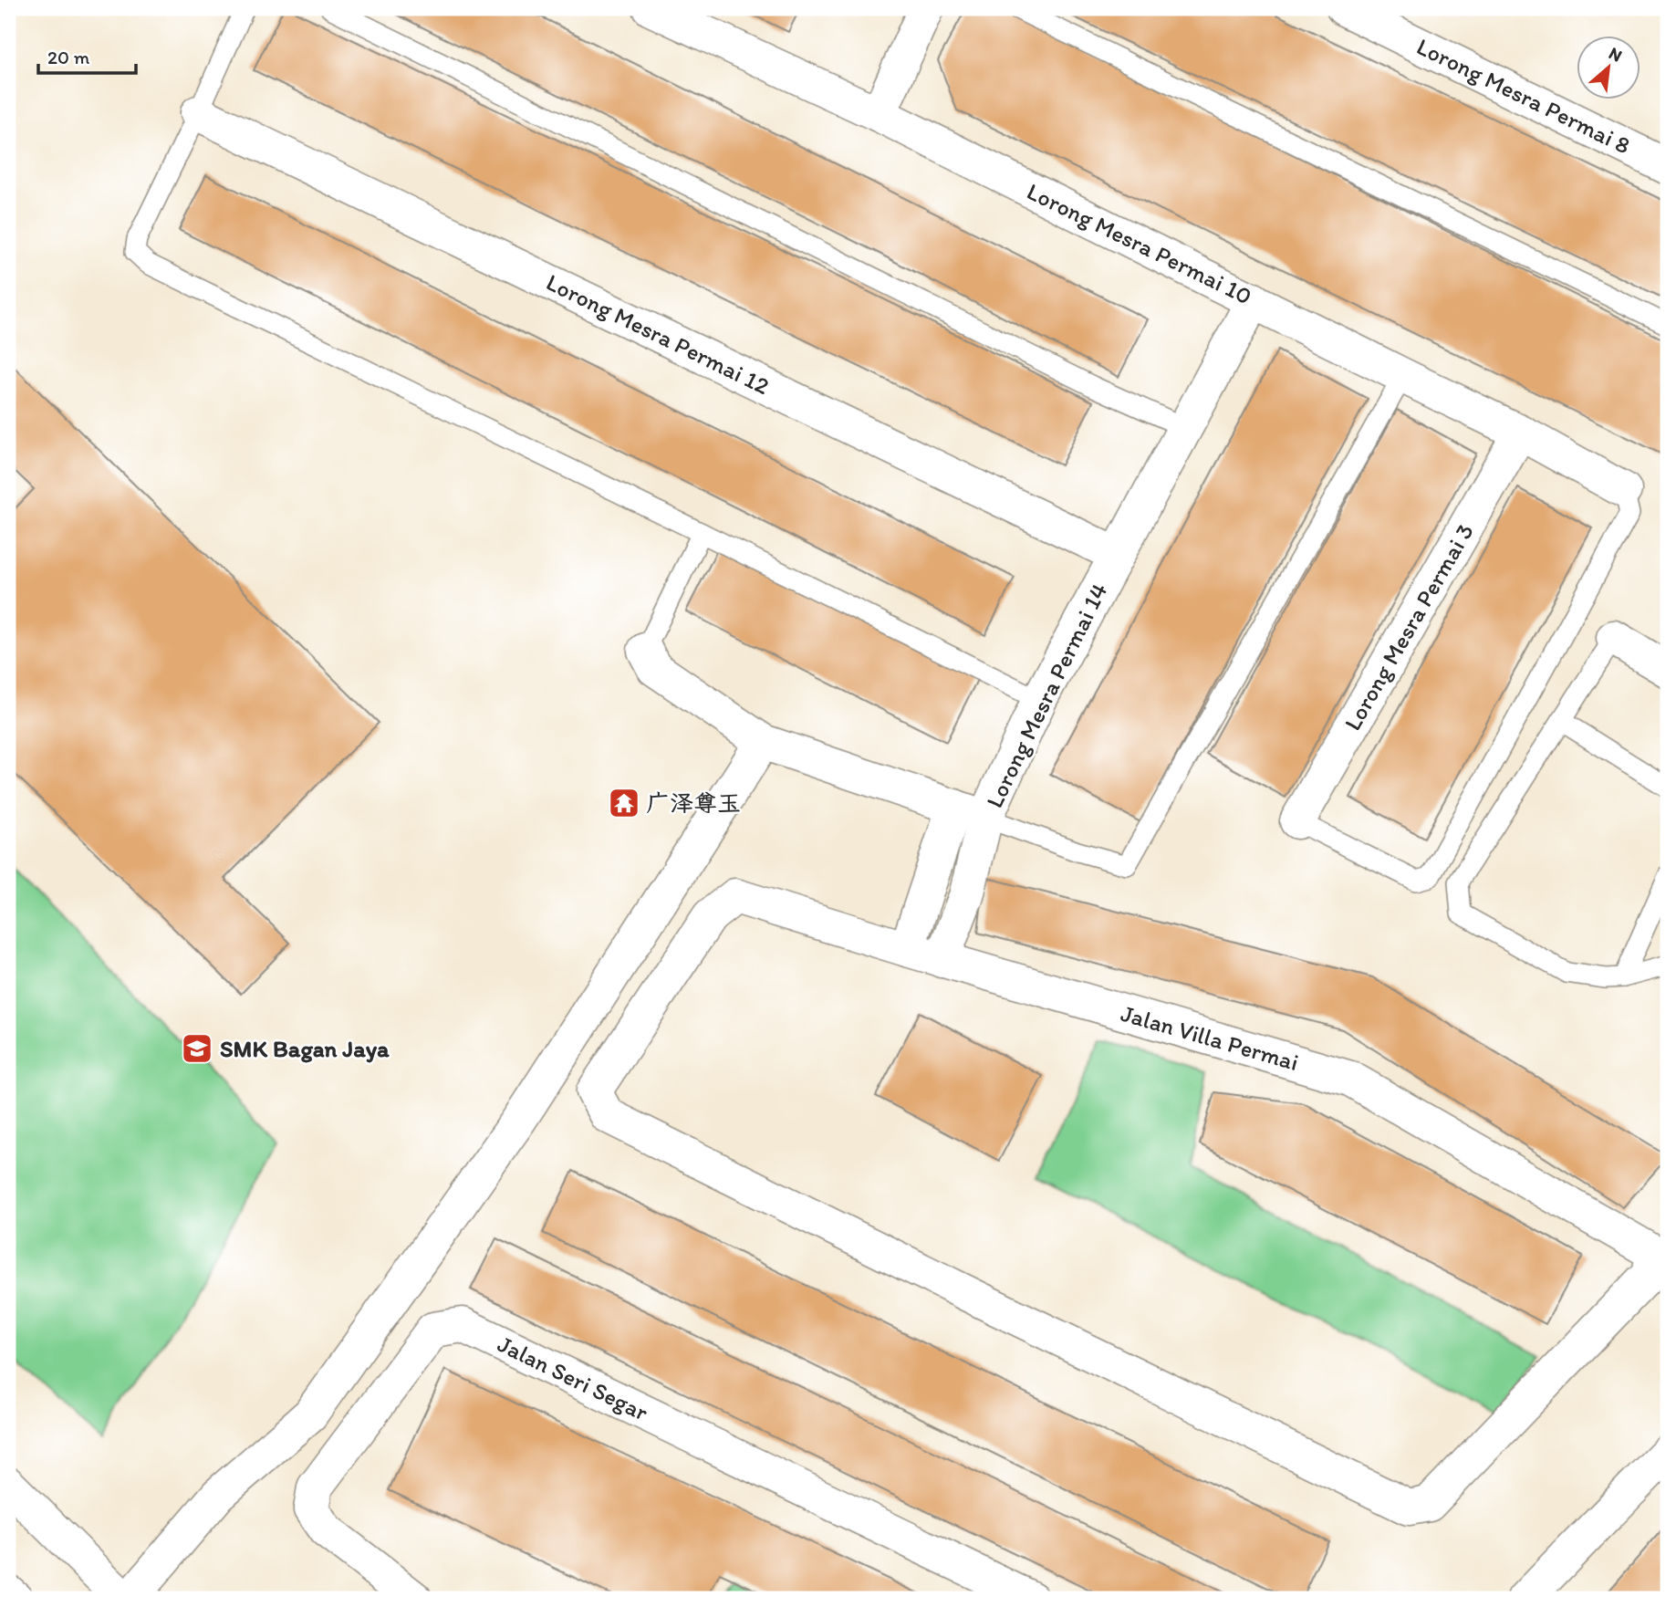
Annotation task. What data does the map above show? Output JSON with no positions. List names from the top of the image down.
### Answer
{
  "streets": {
    "street": [
      "Lorong Mesra Permai 8",
      "Lorong Mesra Permai 10",
      "Lorong Mesra Permai 12",
      "Lorong Mesra Permai 3",
      "Lorong Mesra Permai 14",
      "Jalan Villa Permai",
      "Jalan Seri Segar"
    ]
  },
  "crossings": [
    ["Lorong Mesra Permai 10", "Lorong Mesra Permai 3"],
    ["Lorong Mesra Permai 10", "Lorong Mesra Permai 14"],
    ["Lorong Mesra Permai 12", "Lorong Mesra Permai 14"]
  ],
  "places": {
    "temple": ["广泽尊玉"],
    "school or university": ["SMK Bagan Jaya"]
  },
  "scale_bar": "20 m",
  "north": "top right"
}
